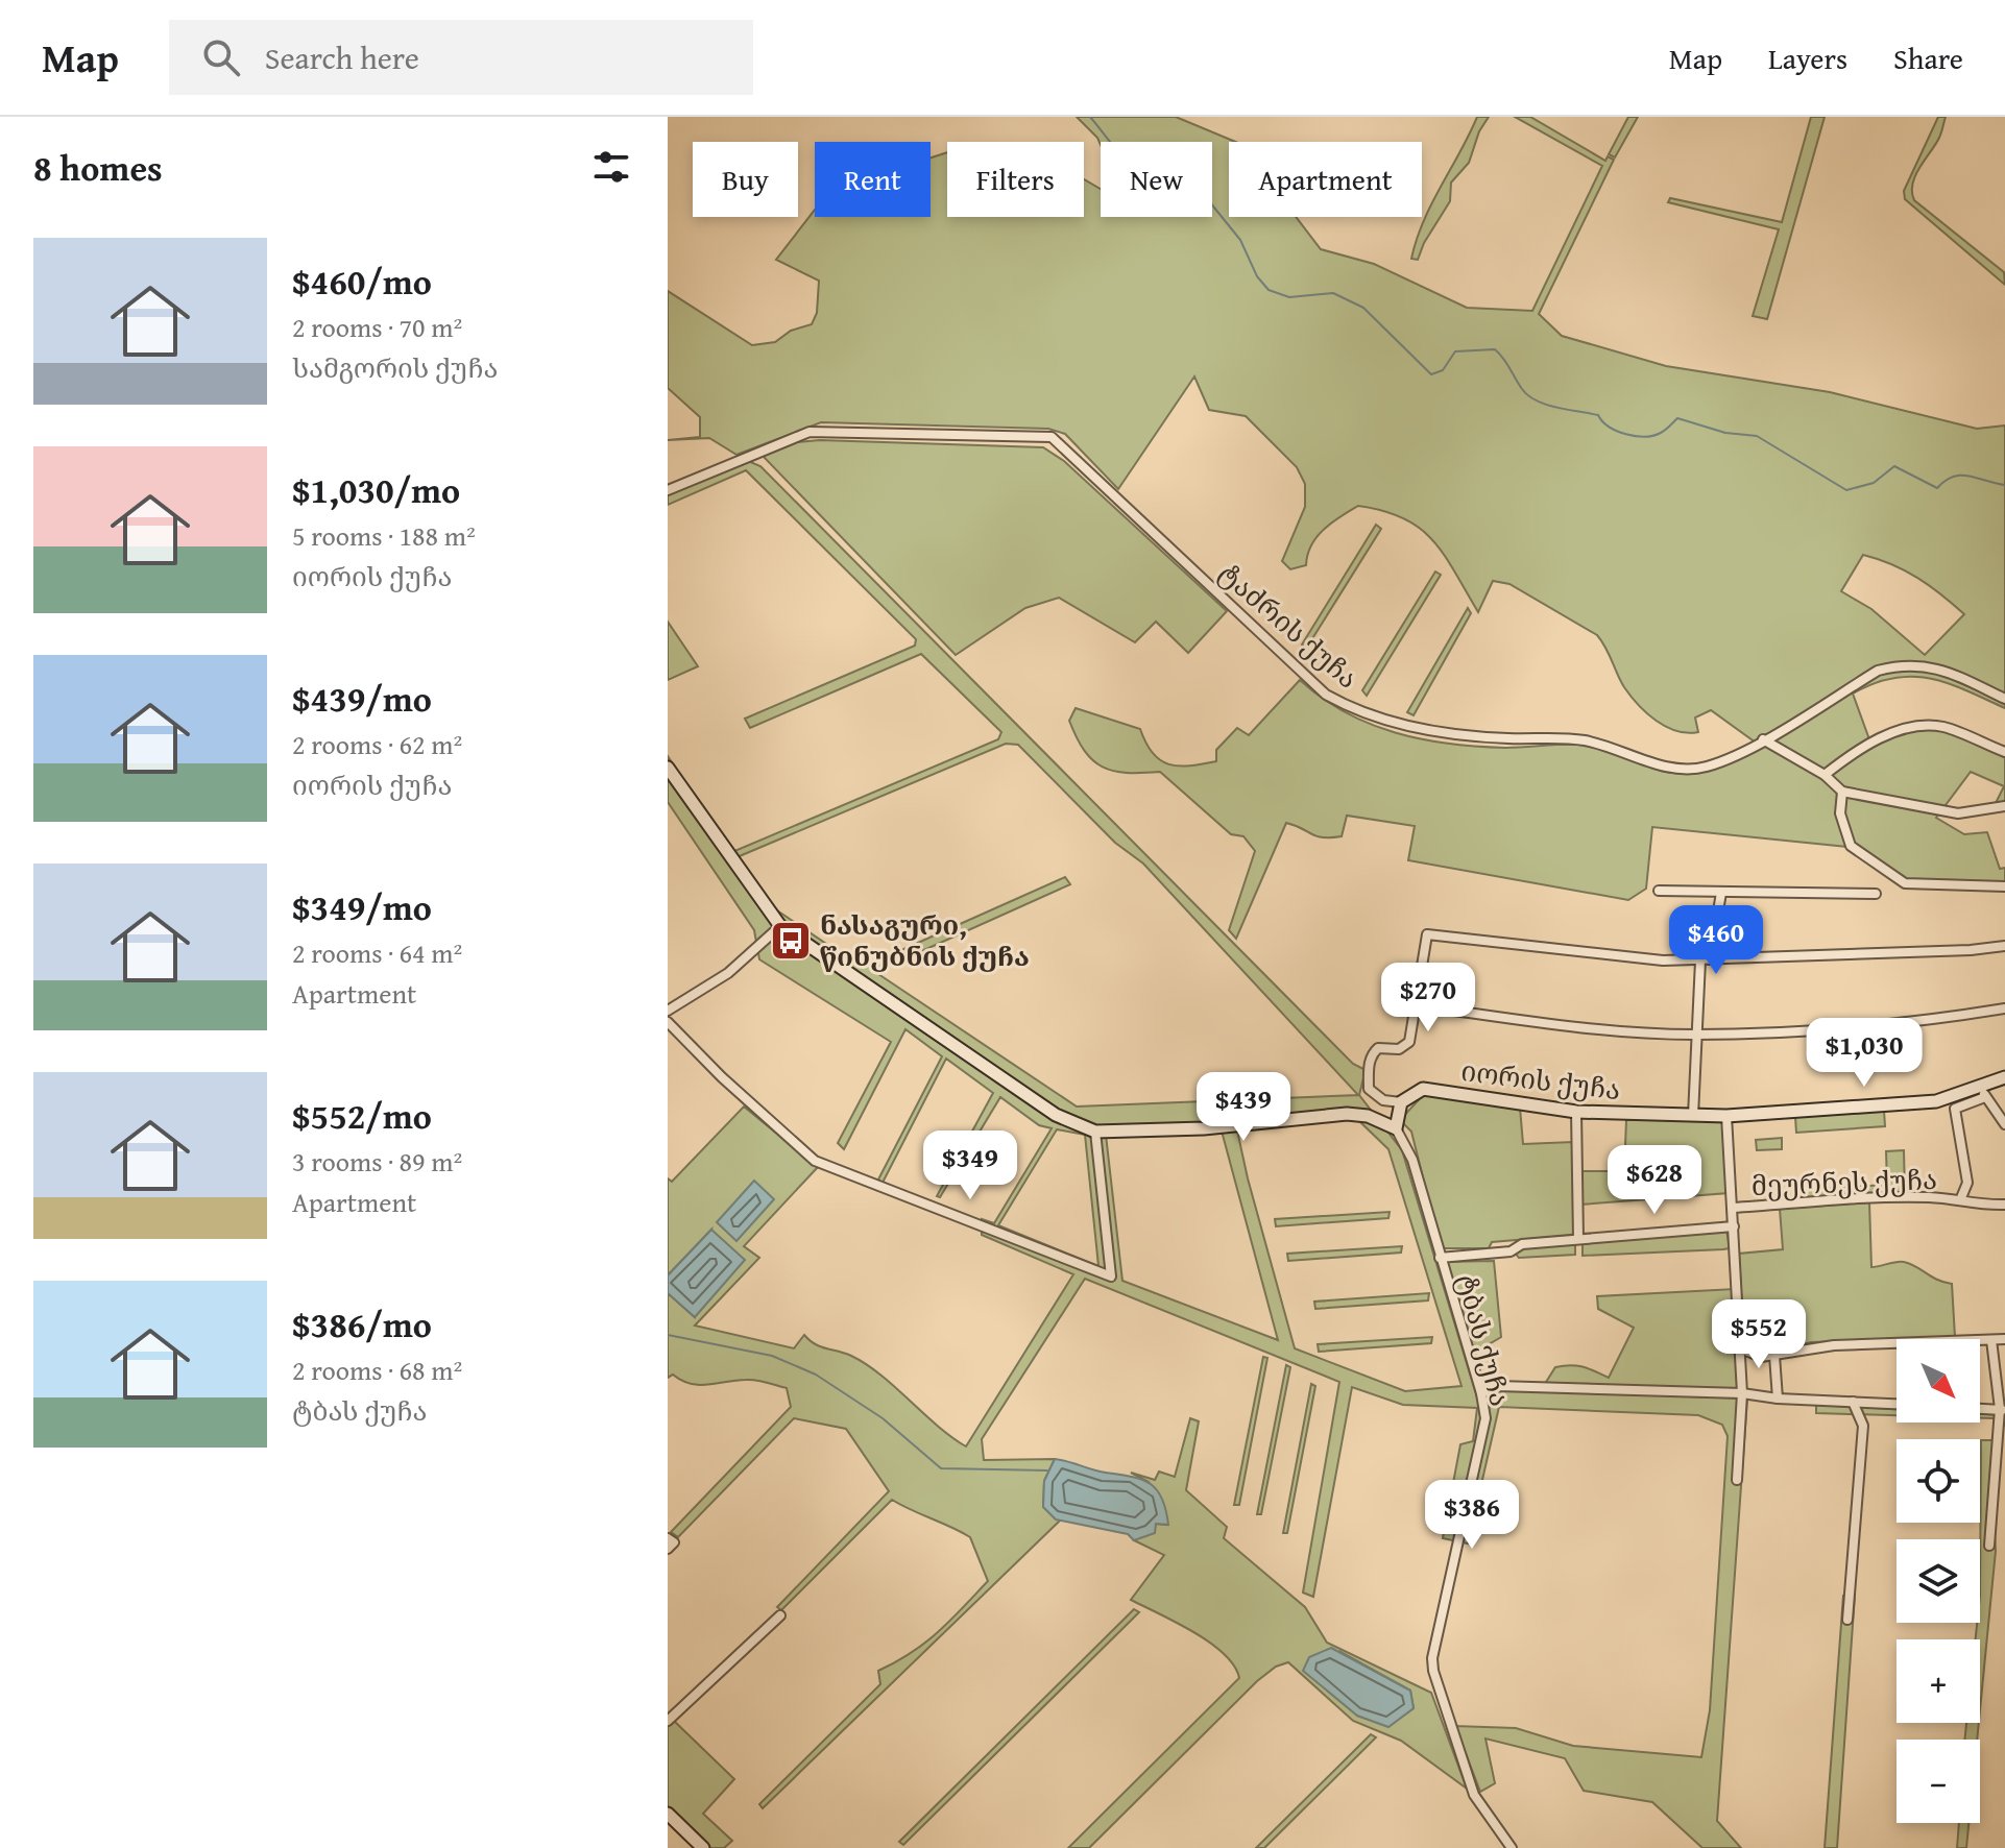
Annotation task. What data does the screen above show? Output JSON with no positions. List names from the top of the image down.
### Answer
{
  "streets": {
    "street": [
      "ტაძრის ქუჩა",
      "იორის ქუჩა",
      "მეურნეს ქუჩა",
      "ტბას ქუჩა"
    ]
  },
  "places": {
    "bus stop": ["ნასაგური, წინუბნის ქუჩა"]
  },
  "north": "bottom right",
  "page": {
    "header": "Map",
    "search": "Search here",
    "nav": ["Map", "Layers", "Share"],
    "heading": "8 homes",
    "chip": [
      "Buy",
      "Rent",
      "Filters",
      "New",
      "Apartment"
    ],
    "list": [
      {
        "name": "$460/mo",
        "note": "2 rooms · 70 m² · სამგორის ქუჩა"
      },
      {
        "name": "$1,030/mo",
        "note": "5 rooms · 188 m² · იორის ქუჩა"
      },
      {
        "name": "$439/mo",
        "note": "2 rooms · 62 m² · იორის ქუჩა"
      },
      {
        "name": "$349/mo",
        "note": "2 rooms · 64 m² · Apartment"
      },
      {
        "name": "$552/mo",
        "note": "3 rooms · 89 m² · Apartment"
      },
      {
        "name": "$386/mo",
        "note": "2 rooms · 68 m² · ტბას ქუჩა"
      }
    ],
    "price": [
      "$460",
      "$270",
      "$1,030",
      "$439",
      "$349",
      "$628",
      "$552",
      "$386"
    ],
    "map_buttons": ["+", "−"]
  }
}
